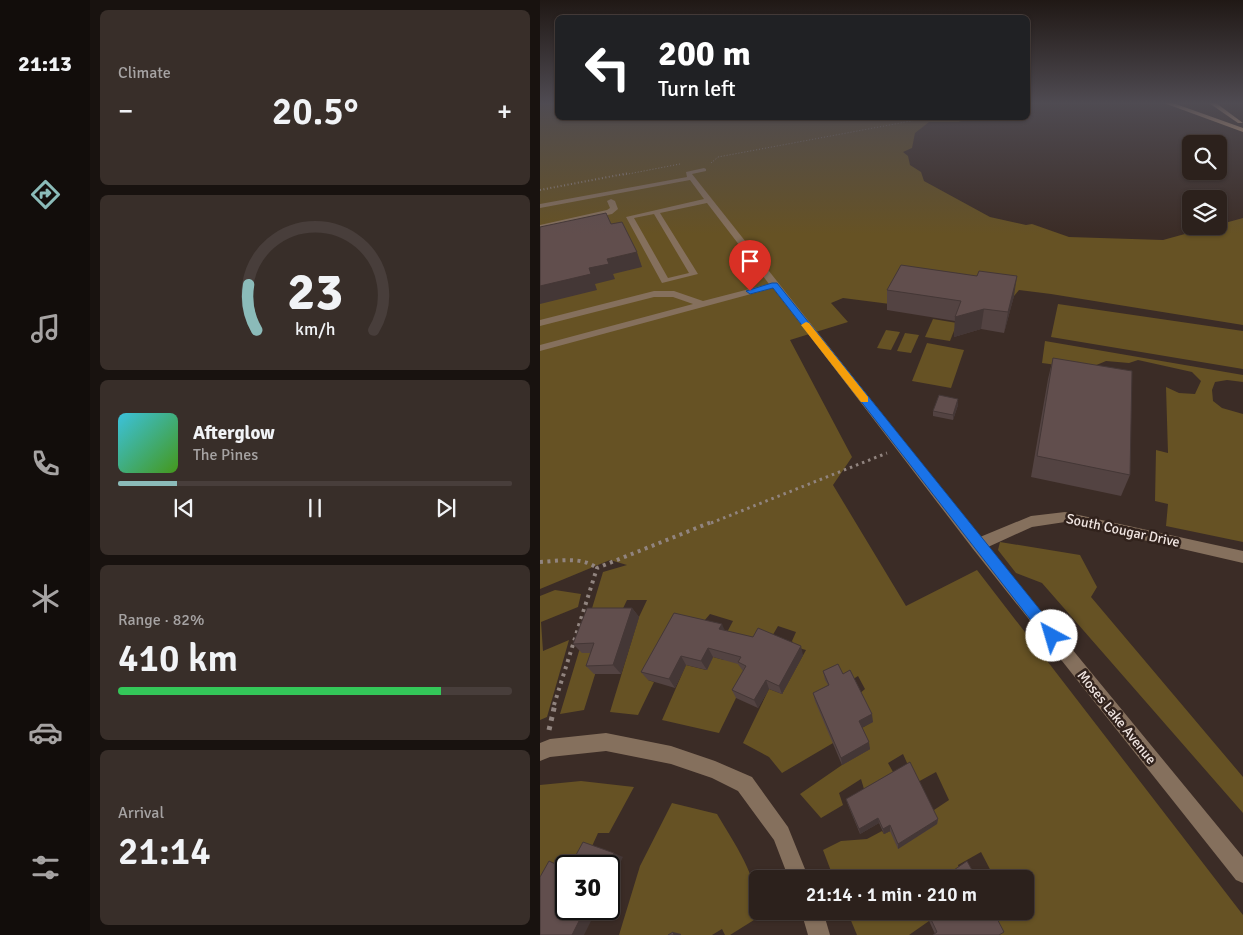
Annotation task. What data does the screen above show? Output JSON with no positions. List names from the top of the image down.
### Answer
{
  "streets": {
    "street": ["South Cougar Drive", "Moses Lake Avenue"]
  },
  "crossings": [
    ["South Cougar Drive", "Moses Lake Avenue"]
  ],
  "page": {
    "tabs": "21:13",
    "tile": [
      "Climate",
      ["Range · 82%", "410 km"],
      ["Arrival", "21:14"]
    ],
    "turn": ["200 m", "Turn left"],
    "heat": ["−", "20.5°", "+"],
    "song": ["Afterglow", "The Pines"],
    "limit": "30",
    "trip": "21:14 · 1 min · 210 m",
    "gauge": ["23", "km/h"]
  }
}
